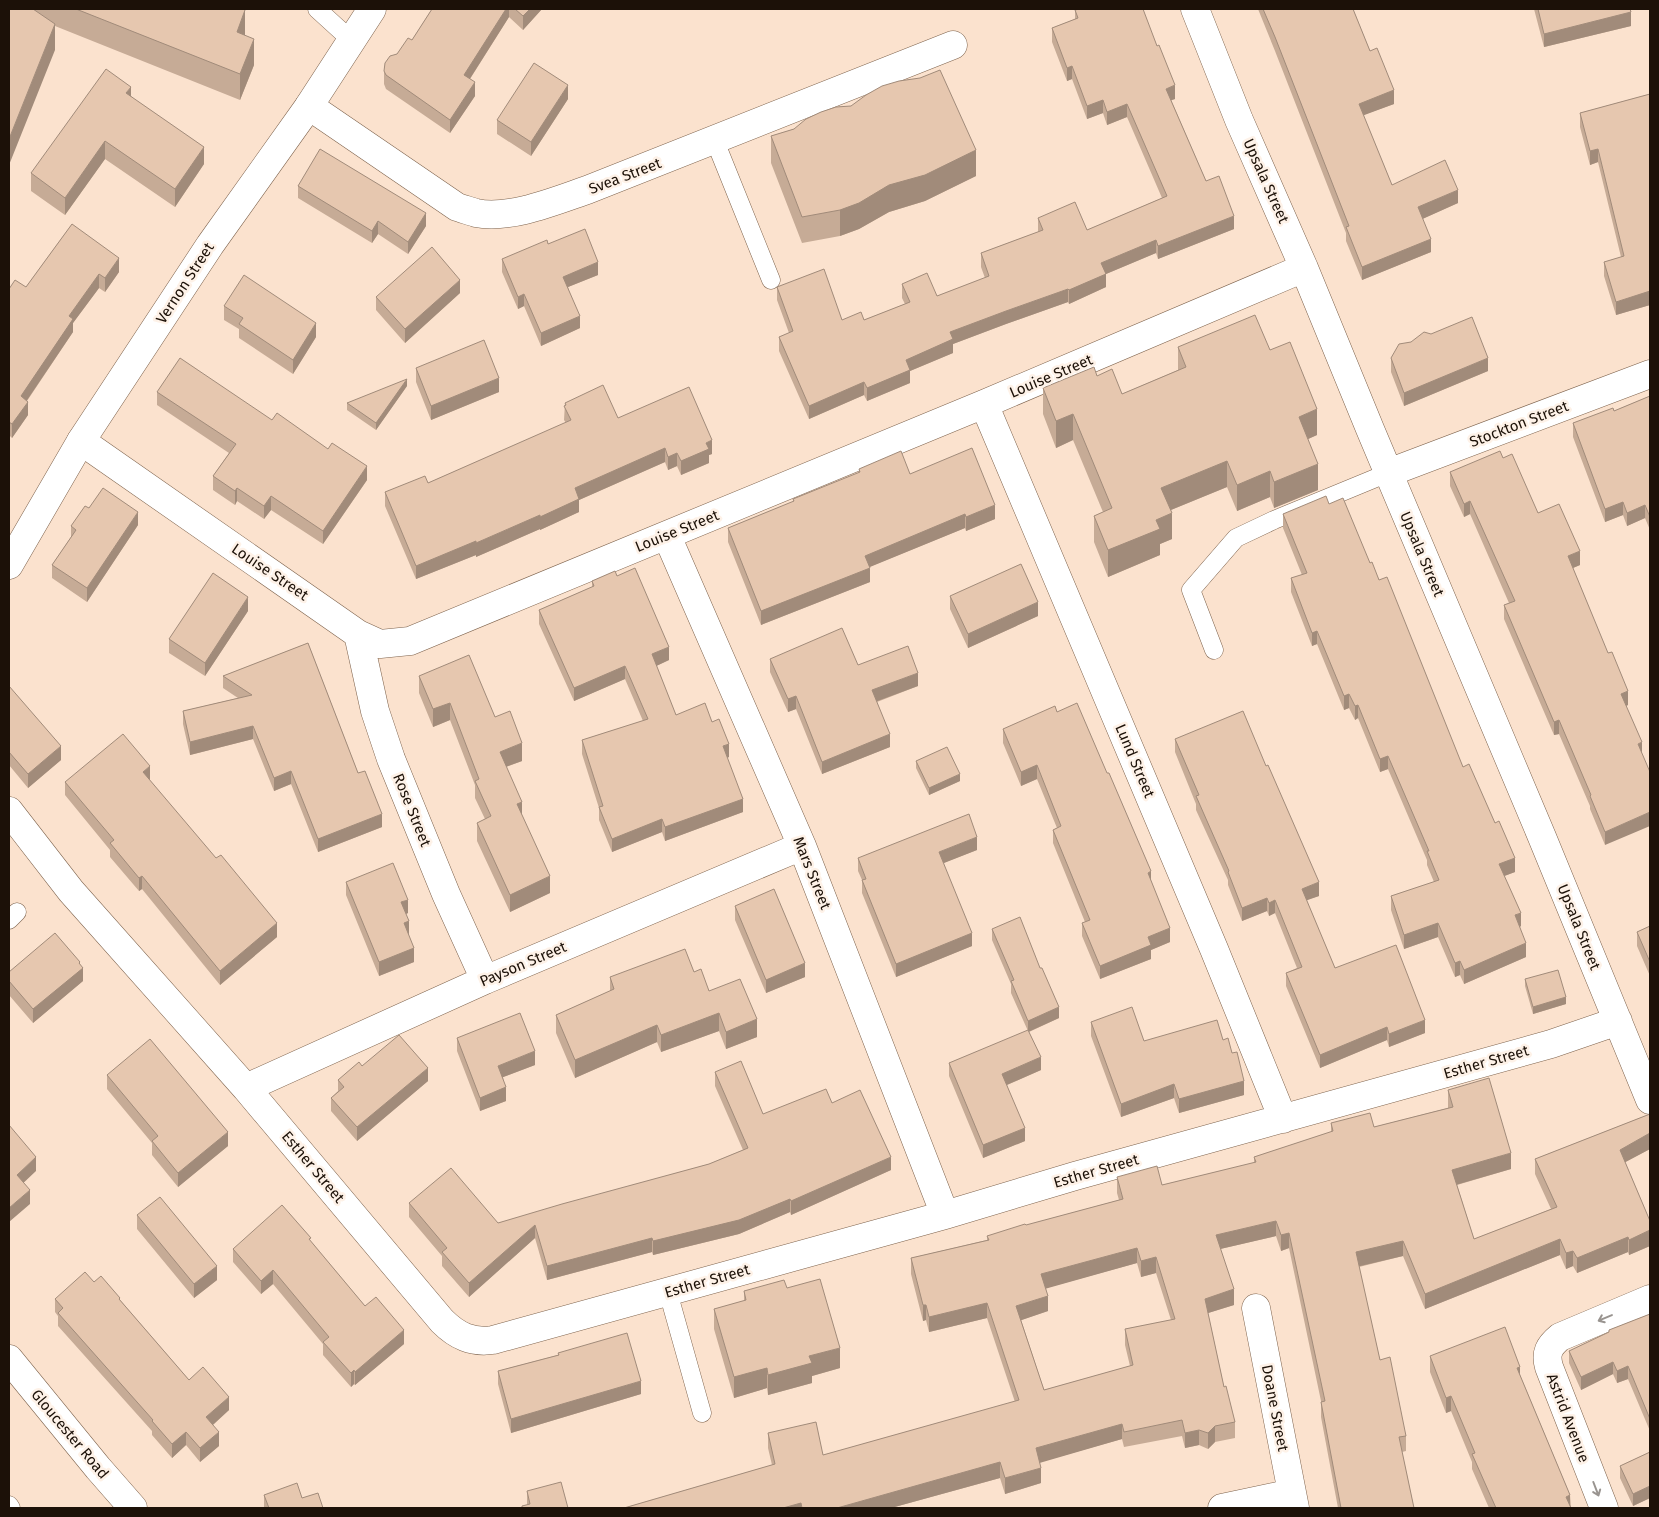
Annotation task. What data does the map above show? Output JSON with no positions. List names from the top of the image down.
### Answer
{
  "streets": {
    "street": [
      "Svea Street",
      "Upsala Street",
      "Vernon Street",
      "Louise Street",
      "Stockton Street",
      "Lund Street",
      "Rose Street",
      "Mars Street",
      "Payson Street",
      "Esther Street",
      "Doane Street",
      "Astrid Avenue",
      "Gloucester Road"
    ]
  },
  "crossings": [
    ["Svea Street", "Vernon Street"],
    ["Upsala Street", "Louise Street"],
    ["Upsala Street", "Stockton Street"],
    ["Upsala Street", "Esther Street"],
    ["Vernon Street", "Louise Street"],
    ["Louise Street", "Lund Street"],
    ["Louise Street", "Rose Street"],
    ["Louise Street", "Mars Street"],
    ["Lund Street", "Esther Street"],
    ["Rose Street", "Payson Street"],
    ["Mars Street", "Payson Street"],
    ["Mars Street", "Esther Street"],
    ["Payson Street", "Esther Street"]
  ]
}
